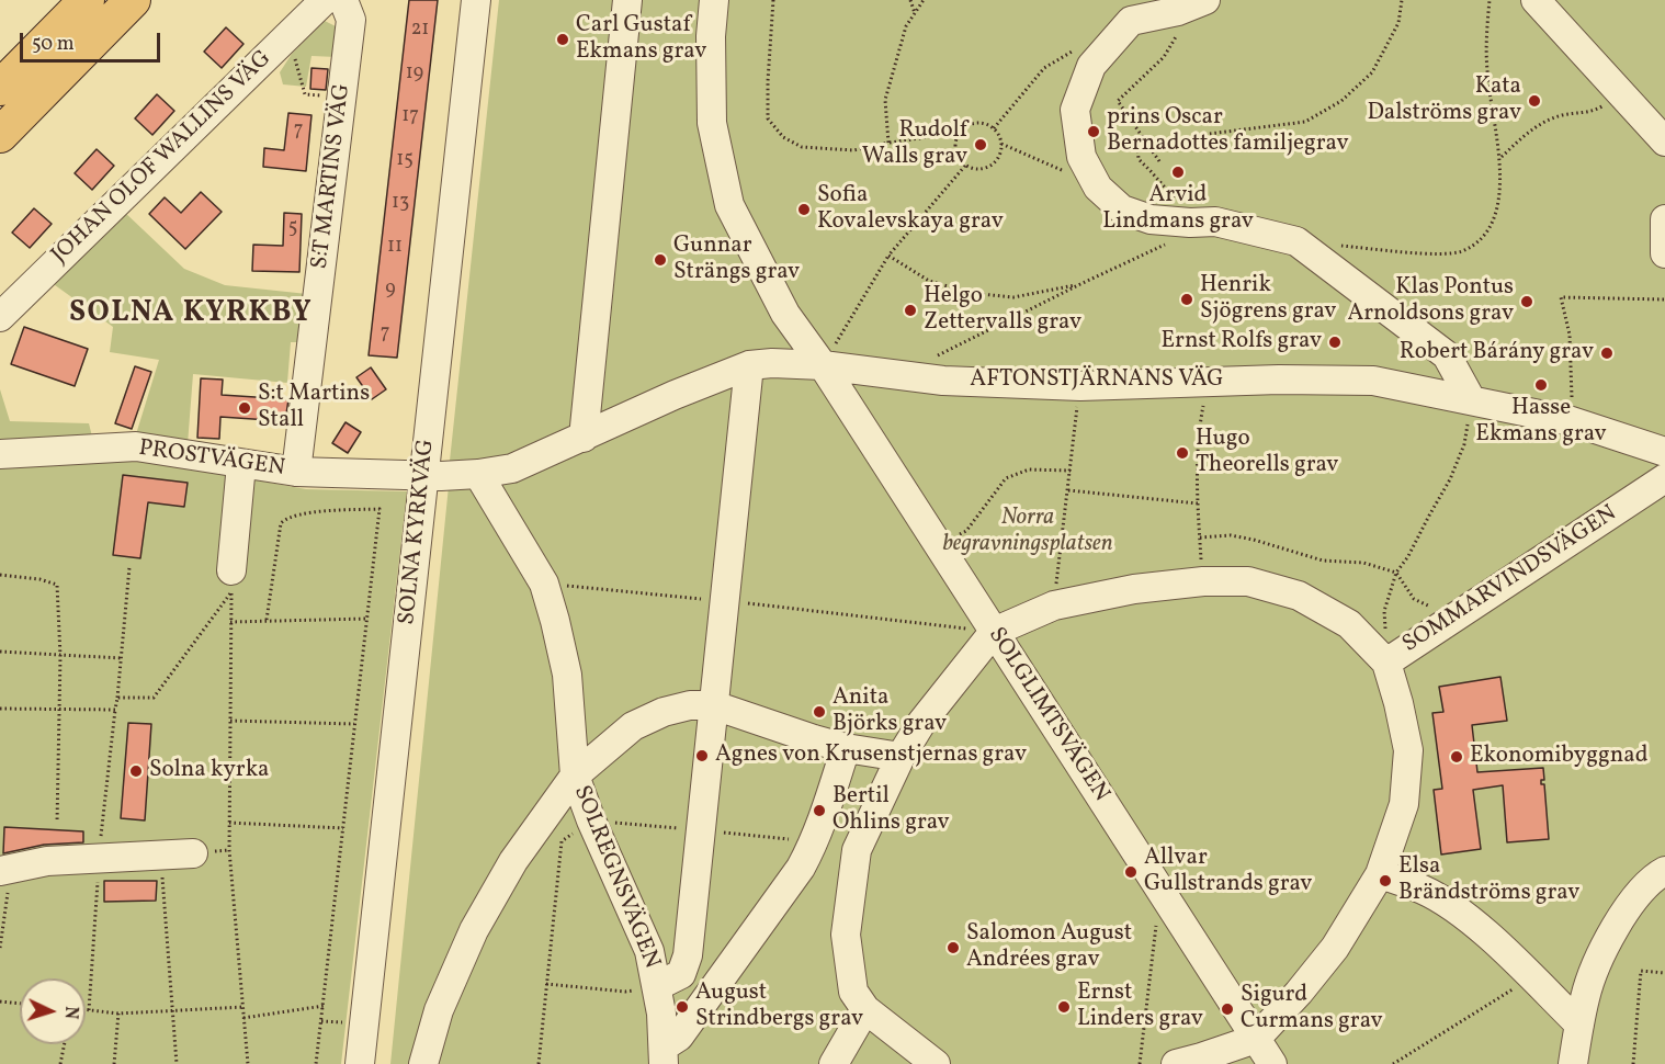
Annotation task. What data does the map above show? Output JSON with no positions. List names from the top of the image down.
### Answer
{
  "streets": {
    "street": [
      "JOHAN OLOF WALLINS VÄG",
      "S:T MARTINS VÄG",
      "AFTONSTJÄRNANS VÄG",
      "PROSTVÄGEN",
      "SOLNA KYRKVÄG",
      "SOMMARVINDSVÄGEN",
      "SOLGLIMTSVÄGEN",
      "SOLREGNSVÄGEN"
    ]
  },
  "crossings": [
    ["S:T MARTINS VÄG", "PROSTVÄGEN"],
    ["AFTONSTJÄRNANS VÄG", "PROSTVÄGEN"],
    ["AFTONSTJÄRNANS VÄG", "SOLNA KYRKVÄG"],
    ["AFTONSTJÄRNANS VÄG", "SOLGLIMTSVÄGEN"],
    ["AFTONSTJÄRNANS VÄG", "SOLREGNSVÄGEN"],
    ["PROSTVÄGEN", "SOLNA KYRKVÄG"],
    ["SOMMARVINDSVÄGEN", "SOLGLIMTSVÄGEN"]
  ],
  "districts": ["SOLNA KYRKBY"],
  "parks": ["Norra begravningsplatsen"],
  "places": [
    "Carl Gustaf Ekmans grav",
    "Kata Dalströms grav",
    "prins Oscar Bernadottes familjegrav",
    "Rudolf Walls grav",
    "Arvid Lindmans grav",
    "Sofia Kovalevskaya grav",
    "Gunnar Strängs grav",
    "Henrik Sjögrens grav",
    "Klas Pontus Arnoldsons grav",
    "Helgo Zettervalls grav",
    "Ernst Rolfs grav",
    "Robert Bárány grav",
    "Hasse Ekmans grav",
    "S:t Martins Stall",
    "Hugo Theorells grav",
    "Anita Björks grav",
    "Agnes von Krusenstjernas grav",
    "Ekonomibyggnad",
    "Solna kyrka",
    "Bertil Ohlins grav",
    "Allvar Gullstrands grav",
    "Elsa Brändströms grav",
    "Salomon August Andrées grav",
    "August Strindbergs grav",
    "Ernst Linders grav",
    "Sigurd Curmans grav"
  ],
  "house_numbers": [
    "21",
    "19",
    "17",
    "7",
    "15",
    "13",
    "5",
    "11",
    "9",
    "7"
  ],
  "scale_bar": "50 m",
  "north": "right"
}
